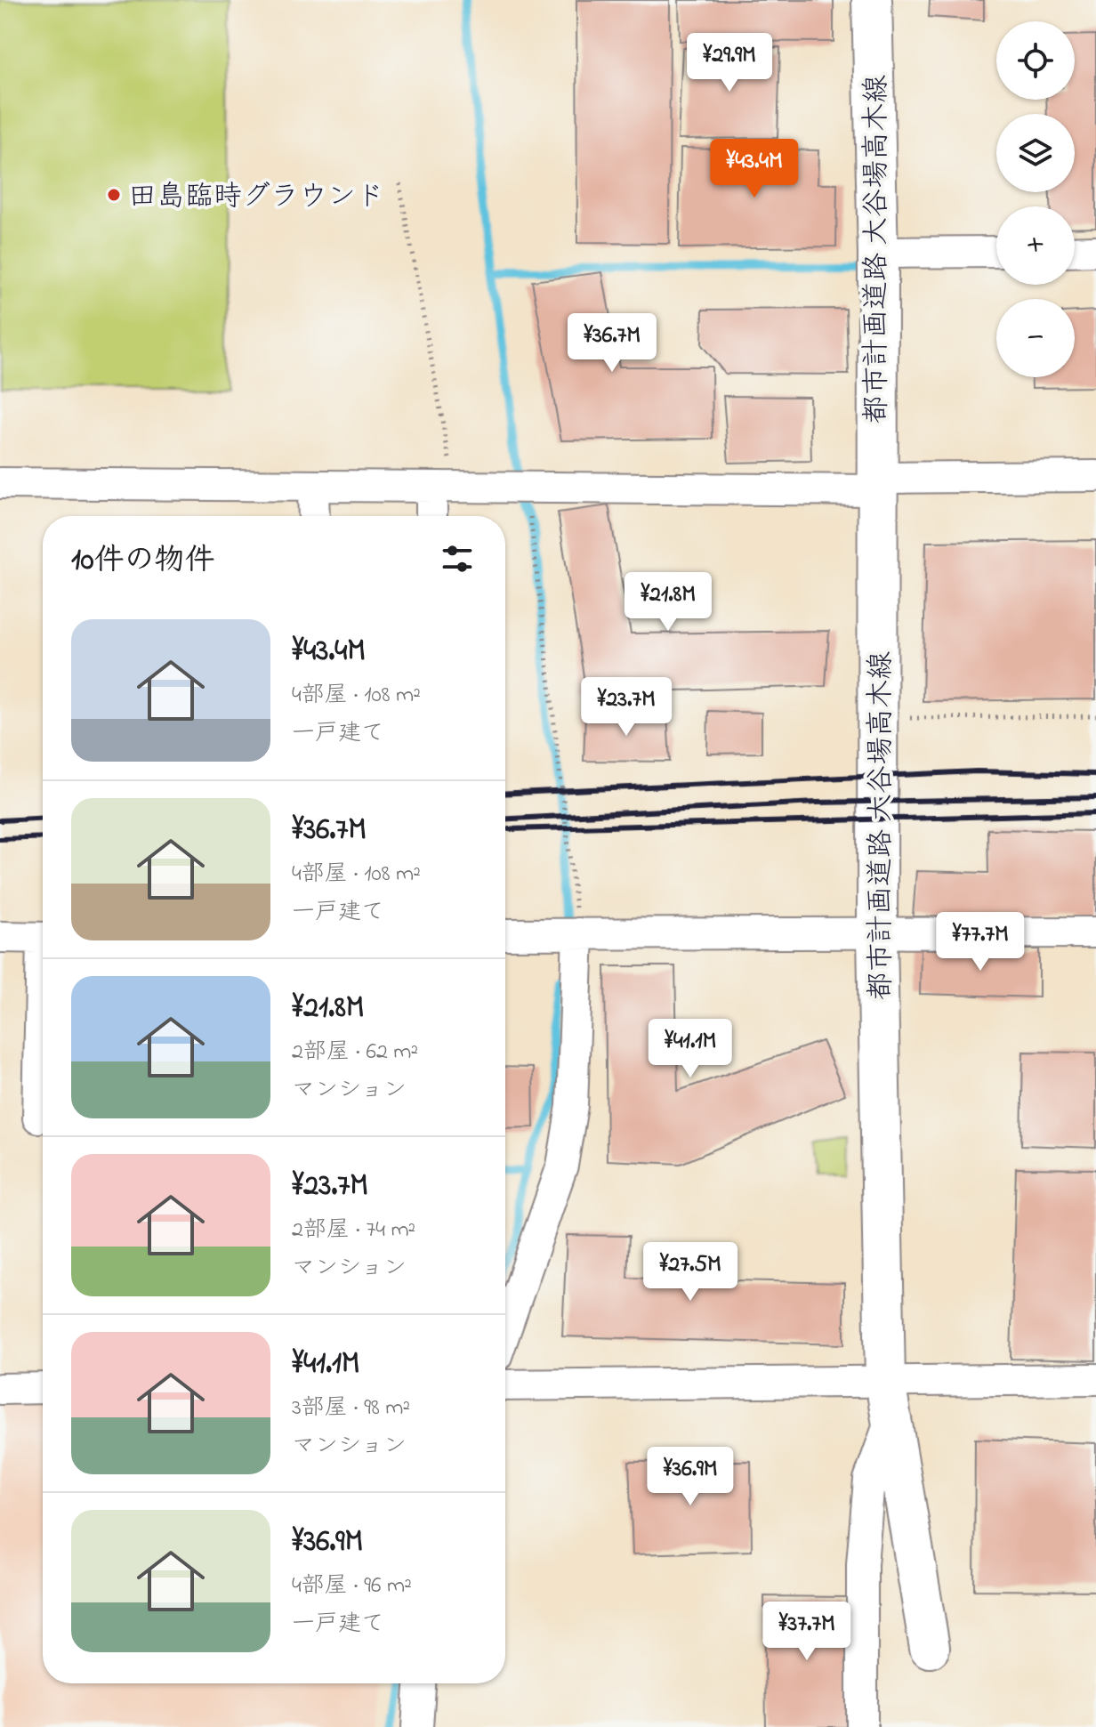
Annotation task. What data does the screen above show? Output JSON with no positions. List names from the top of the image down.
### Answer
{
  "streets": {
    "street": ["都市計画道路 大谷場高木線"]
  },
  "places": ["田島臨時グラウンド"],
  "page": {
    "map_buttons": ["+", "−"],
    "price": [
      "¥29.9M",
      "¥43.4M",
      "¥36.7M",
      "¥21.8M",
      "¥23.7M",
      "¥77.7M",
      "¥41.1M",
      "¥27.5M",
      "¥36.9M",
      "¥37.7M"
    ],
    "heading": "10件の物件",
    "list": [
      {
        "name": "¥43.4M",
        "note": "4部屋 · 108 m² · 一戸建て"
      },
      {
        "name": "¥36.7M",
        "note": "4部屋 · 108 m² · 一戸建て"
      },
      {
        "name": "¥21.8M",
        "note": "2部屋 · 62 m² · マンション"
      },
      {
        "name": "¥23.7M",
        "note": "2部屋 · 74 m² · マンション"
      },
      {
        "name": "¥41.1M",
        "note": "3部屋 · 98 m² · マンション"
      },
      {
        "name": "¥36.9M",
        "note": "4部屋 · 96 m² · 一戸建て"
      }
    ]
  }
}
